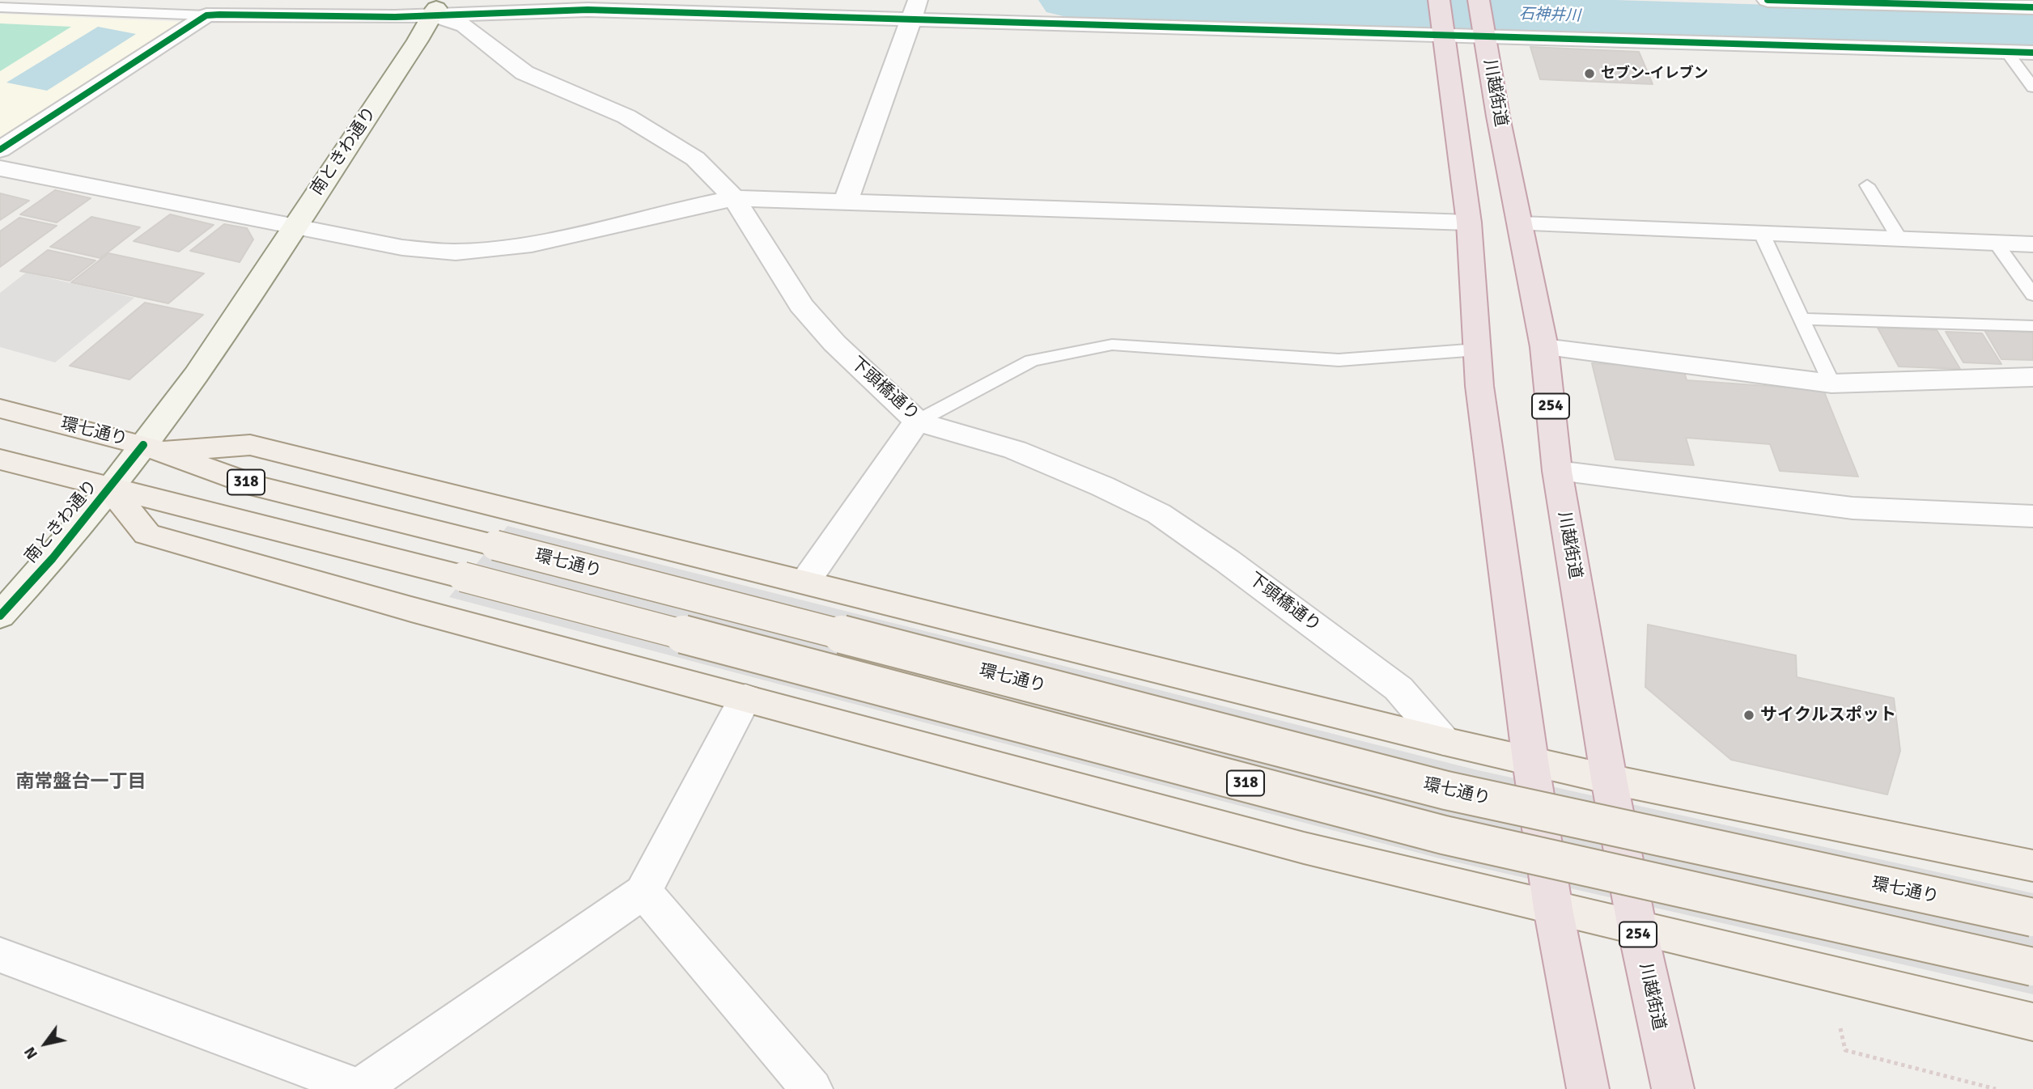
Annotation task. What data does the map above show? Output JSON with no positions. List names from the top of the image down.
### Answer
{
  "streets": {
    "highway": ["川越街道", "254"],
    "main road": ["環七通り", "318"],
    "street": ["南ときわ通り", "下頭橋通り"]
  },
  "crossings": [
    ["南ときわ通り", "下頭橋通り"],
    ["南ときわ通り", "環七通り"],
    ["南ときわ通り", "318"]
  ],
  "districts": ["南常盤台一丁目"],
  "water": ["石神井川"],
  "places": ["セブン-イレブン", "サイクルスポット"],
  "north": "bottom left"
}
